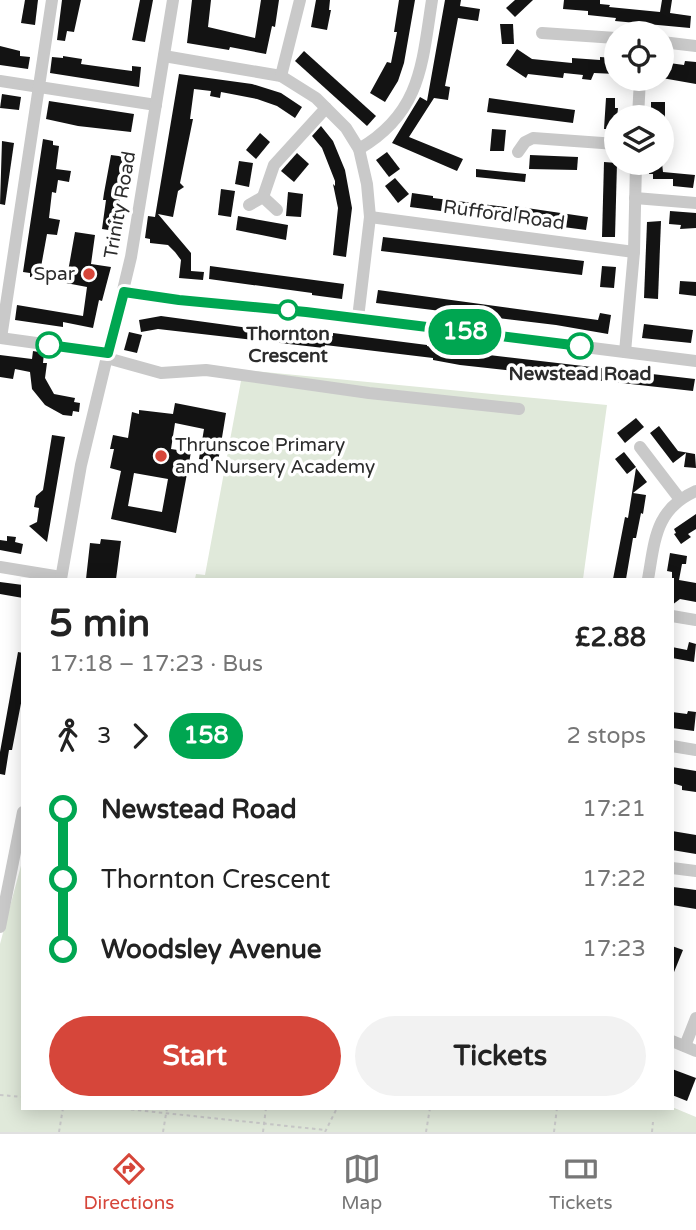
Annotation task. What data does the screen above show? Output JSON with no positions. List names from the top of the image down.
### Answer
{
  "streets": {
    "street": ["Trinity Road", "Rufford Road"]
  },
  "places": [
    "Spar",
    "Thornton Crescent",
    "Newstead Road",
    "Thrunscoe Primary and Nursery Academy"
  ],
  "lines": ["bus line 158"],
  "page": {
    "on_map": "158",
    "heading": ["5 min", "17:18 – 17:23 · Bus", "£2.88"],
    "legs": ["3", "158", "2 stops"],
    "list": [
      {
        "name": "Newstead Road",
        "value": "17:21"
      },
      {
        "name": "Thornton Crescent",
        "value": "17:22"
      },
      {
        "name": "Woodsley Avenue",
        "value": "17:23"
      }
    ],
    "buttons": ["Start", "Tickets"],
    "tabs": ["Directions", "Map", "Tickets"]
  }
}
